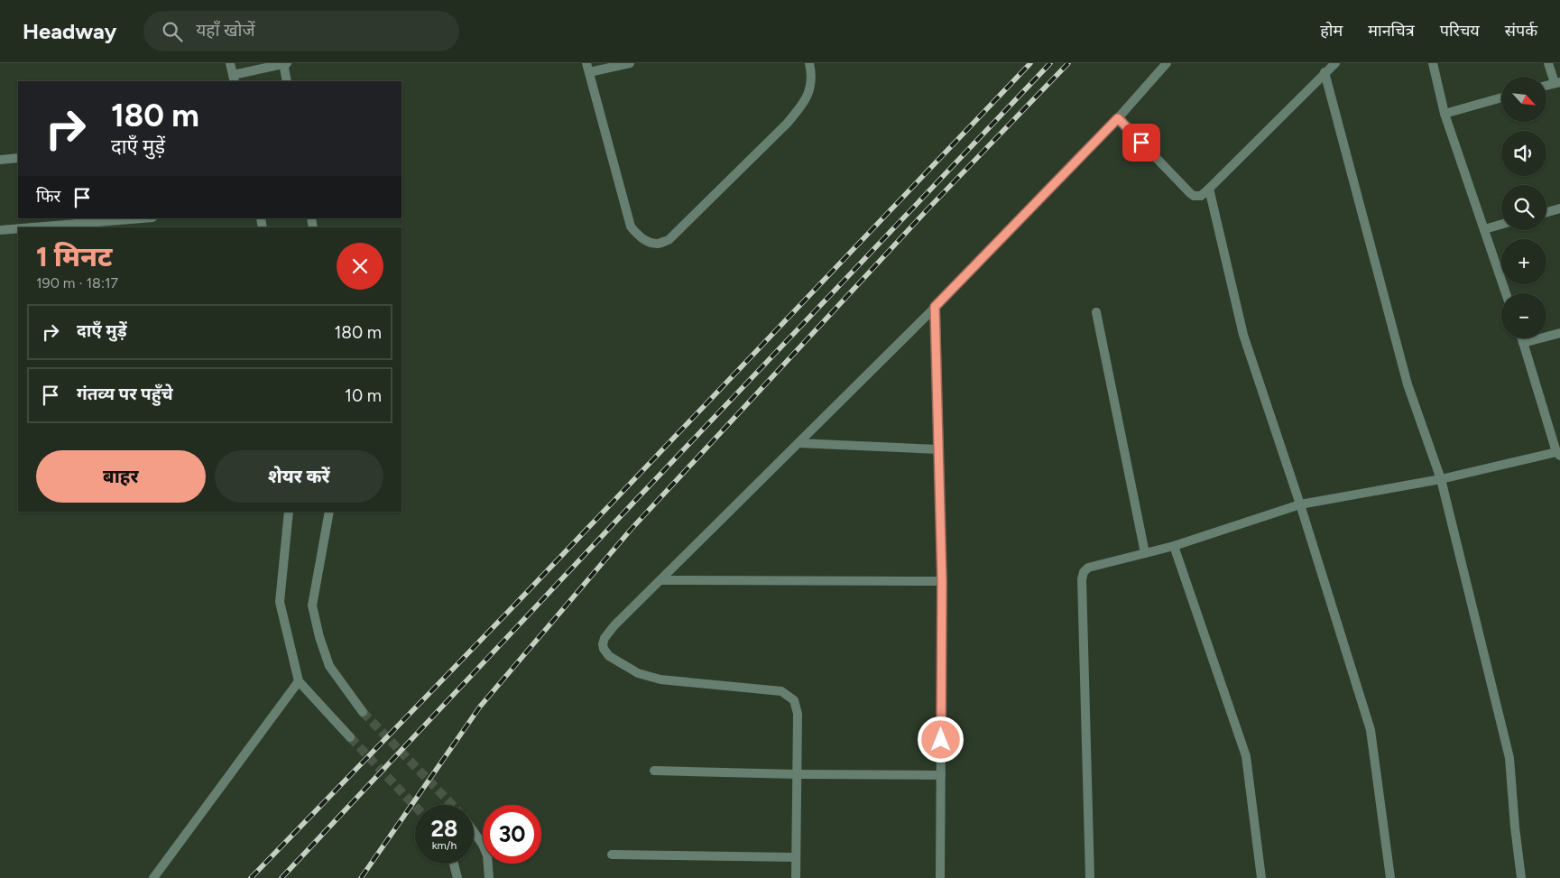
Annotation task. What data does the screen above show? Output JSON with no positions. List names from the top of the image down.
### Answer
{
  "north": "bottom right",
  "page": {
    "header": "Headway",
    "search": "यहाँ खोजें",
    "nav": [
      "होम",
      "मानचित्र",
      "परिचय",
      "संपर्क"
    ],
    "map_buttons": ["+", "−"],
    "turn": ["180 m", "दाएँ मुड़ें"],
    "then": "फिर",
    "heading": ["1 मिनट", "190 m · 18:17"],
    "list": [
      {
        "name": "दाएँ मुड़ें",
        "value": "180 m"
      },
      {
        "name": "गंतव्य पर पहुँचे",
        "value": "10 m"
      }
    ],
    "buttons": ["बाहर", "शेयर करें"],
    "speed": "28 km/h",
    "limit": "30"
  }
}
